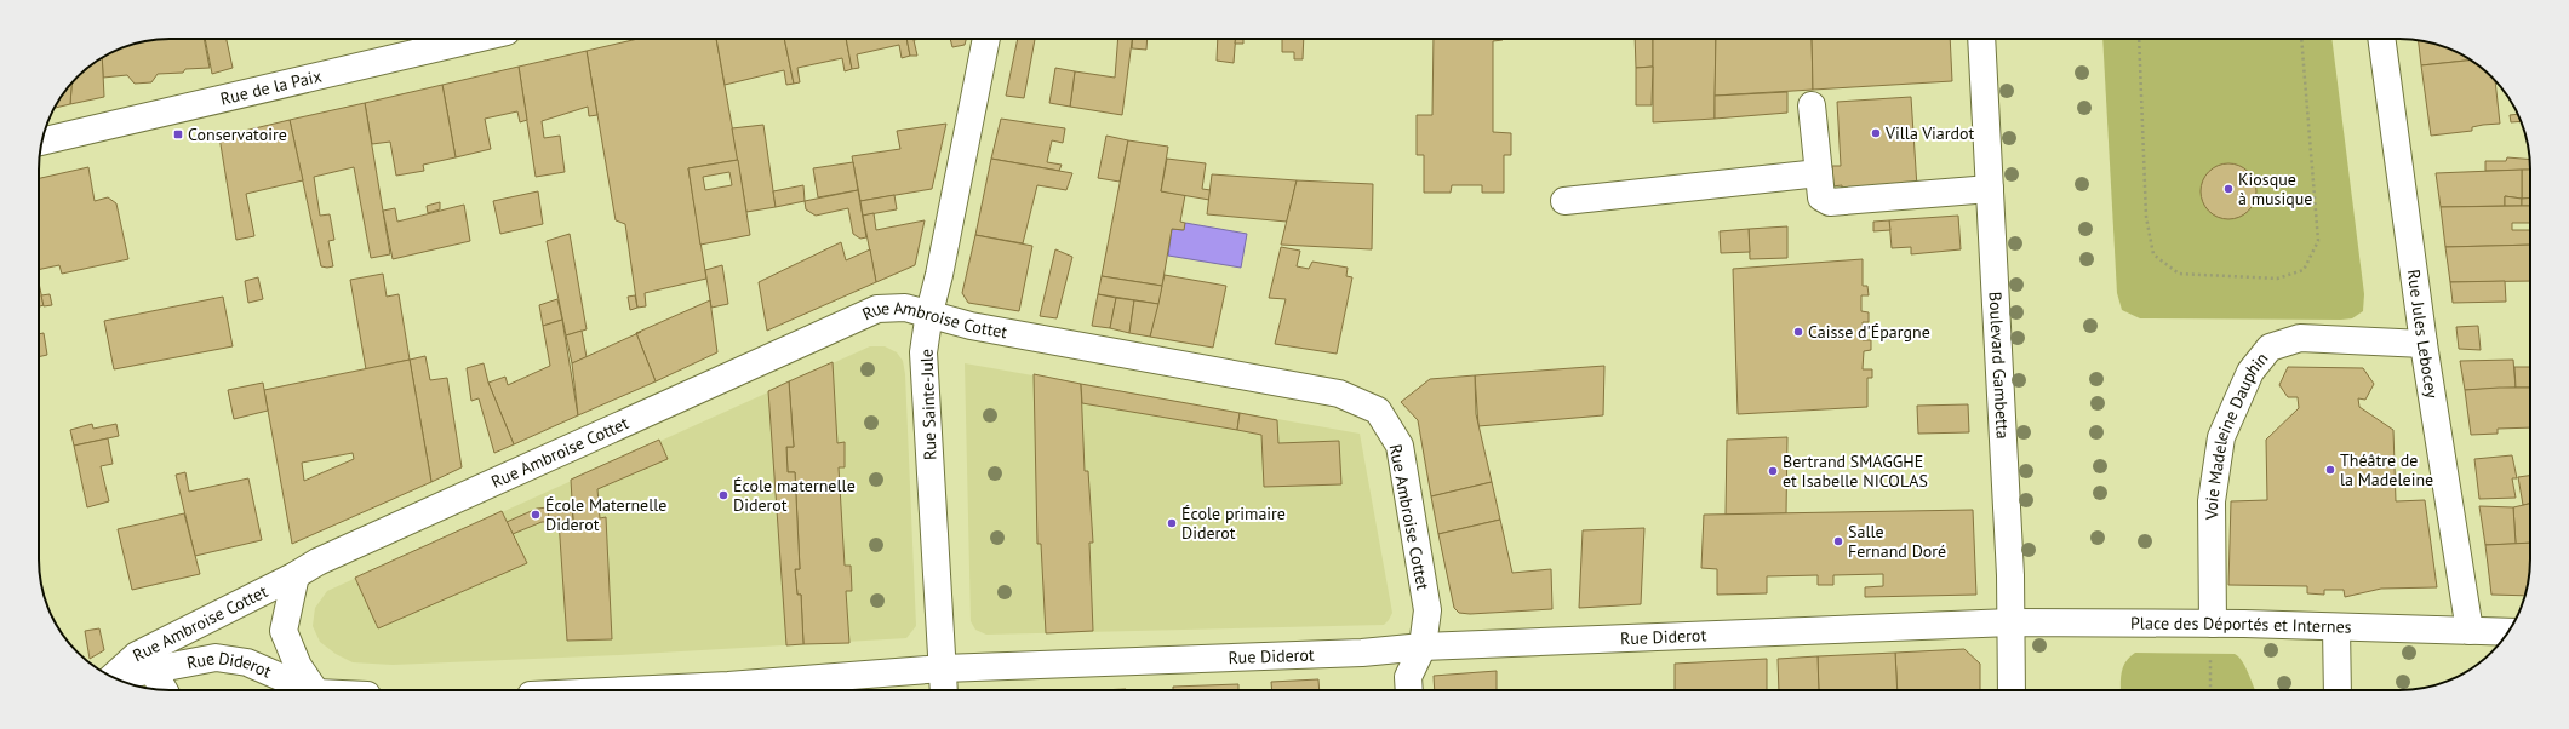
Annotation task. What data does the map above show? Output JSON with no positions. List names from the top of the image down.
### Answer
{
  "streets": {
    "street": [
      "Rue de la Paix",
      "Rue Ambroise Cottet",
      "Rue Jules Lebocey",
      "Boulevard Gambetta",
      "Rue Sainte-Jule",
      "Voie Madeleine Dauphin",
      "Place des Déportés et Internes",
      "Rue Diderot"
    ]
  },
  "crossings": [
    ["Rue Ambroise Cottet", "Rue Sainte-Jule"],
    ["Rue Ambroise Cottet", "Rue Diderot"],
    ["Rue Jules Lebocey", "Voie Madeleine Dauphin"],
    ["Rue Jules Lebocey", "Place des Déportés et Internes"],
    ["Boulevard Gambetta", "Place des Déportés et Internes"],
    ["Boulevard Gambetta", "Rue Diderot"],
    ["Rue Sainte-Jule", "Rue Diderot"],
    ["Voie Madeleine Dauphin", "Place des Déportés et Internes"],
    ["Place des Déportés et Internes", "Rue Diderot"]
  ],
  "places": {
    "other": [
      "Villa Viardot",
      "Kiosque à musique",
      "Caisse d'Épargne",
      "Théâtre de la Madeleine",
      "Bertrand SMAGGHE et Isabelle NICOLAS",
      "École maternelle Diderot",
      "École Maternelle Diderot",
      "École primaire Diderot",
      "Salle Fernand Doré"
    ],
    "transit": ["Conservatoire"]
  }
}
